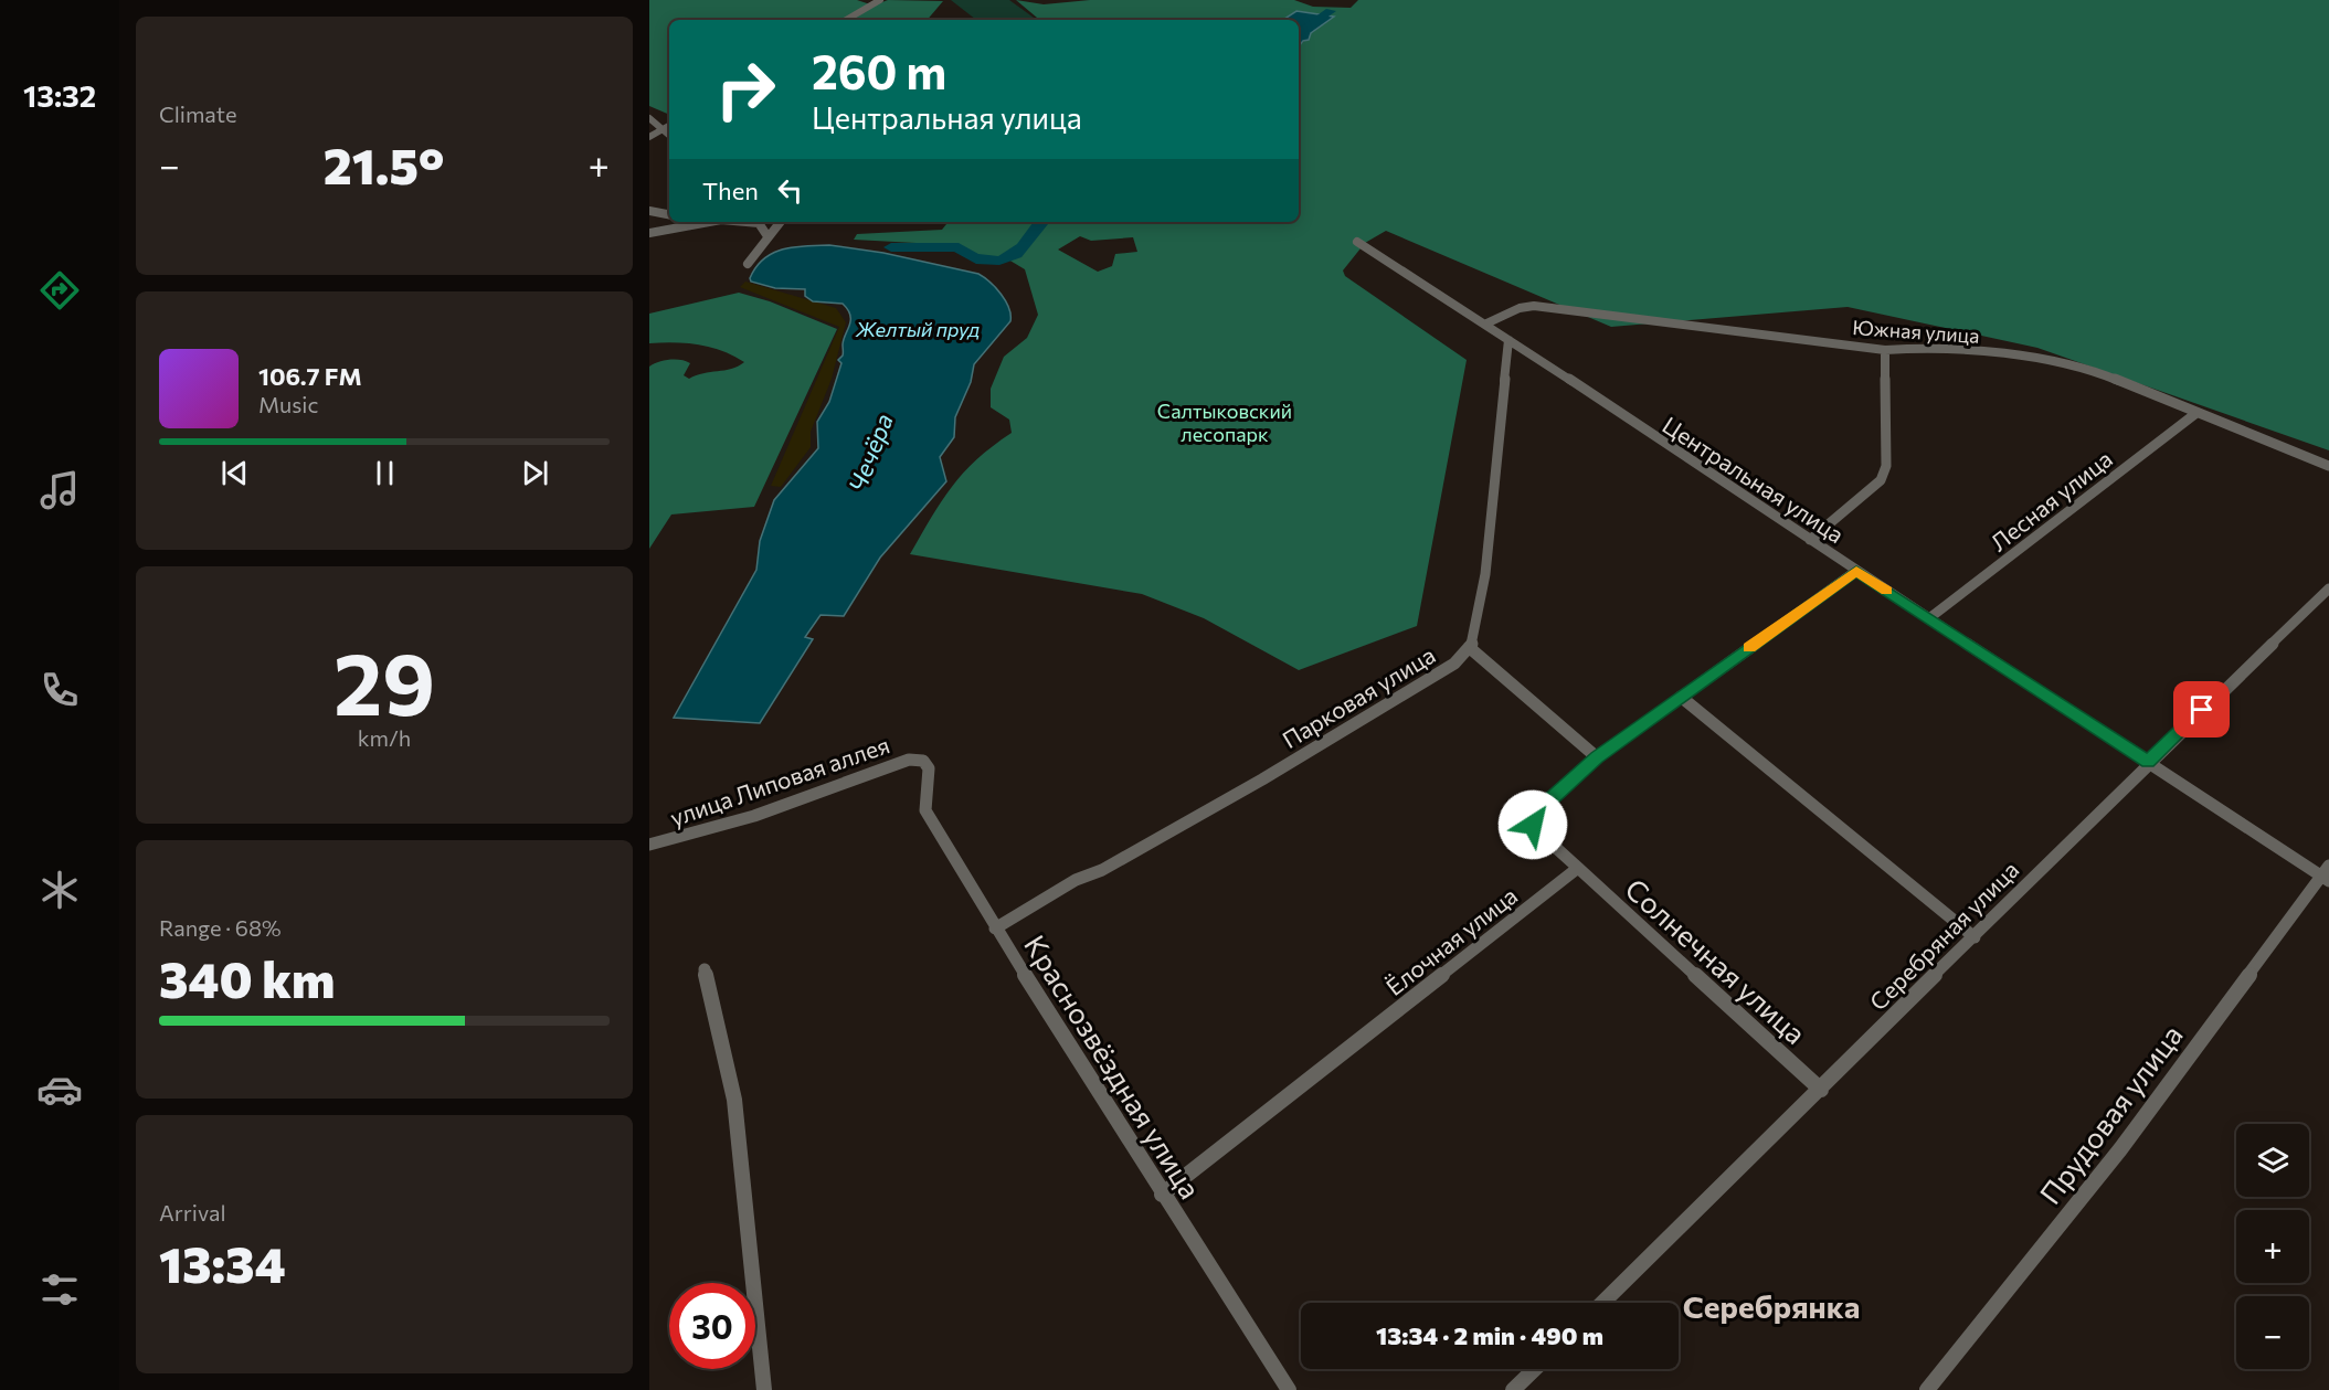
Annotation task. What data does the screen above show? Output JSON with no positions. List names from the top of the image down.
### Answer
{
  "streets": {
    "street": [
      "Южная улица",
      "Центральная улица",
      "Лесная улица",
      "Парковая улица",
      "улица Липовая аллея",
      "Серебряная улица",
      "Ёлочная улица",
      "Солнечная улица",
      "Краснозвёздная улица",
      "Прудовая улица"
    ]
  },
  "crossings": [
    ["Южная улица", "Центральная улица"],
    ["Южная улица", "Лесная улица"],
    ["Центральная улица", "Лесная улица"],
    ["Центральная улица", "Парковая улица"],
    ["Центральная улица", "Серебряная улица"],
    ["Центральная улица", "Прудовая улица"],
    ["Парковая улица", "Краснозвёздная улица"],
    ["улица Липовая аллея", "Краснозвёздная улица"],
    ["Серебряная улица", "Солнечная улица"],
    ["Ёлочная улица", "Солнечная улица"],
    ["Ёлочная улица", "Краснозвёздная улица"]
  ],
  "districts": ["Серебрянка"],
  "water": ["Желтый пруд", "Чечёра"],
  "parks": ["Салтыковский лесопарк"],
  "page": {
    "tabs": "13:32",
    "tile": [
      "Climate",
      ["29", "km/h"],
      ["Range · 68%", "340 km"],
      ["Arrival", "13:34"]
    ],
    "turn": ["260 m", "Центральная улица"],
    "heat": ["−", "21.5°", "+"],
    "then": "Then",
    "song": ["106.7 FM", "Music"],
    "map_buttons": ["+", "−"],
    "limit": "30",
    "trip": "13:34 · 2 min · 490 m"
  }
}
